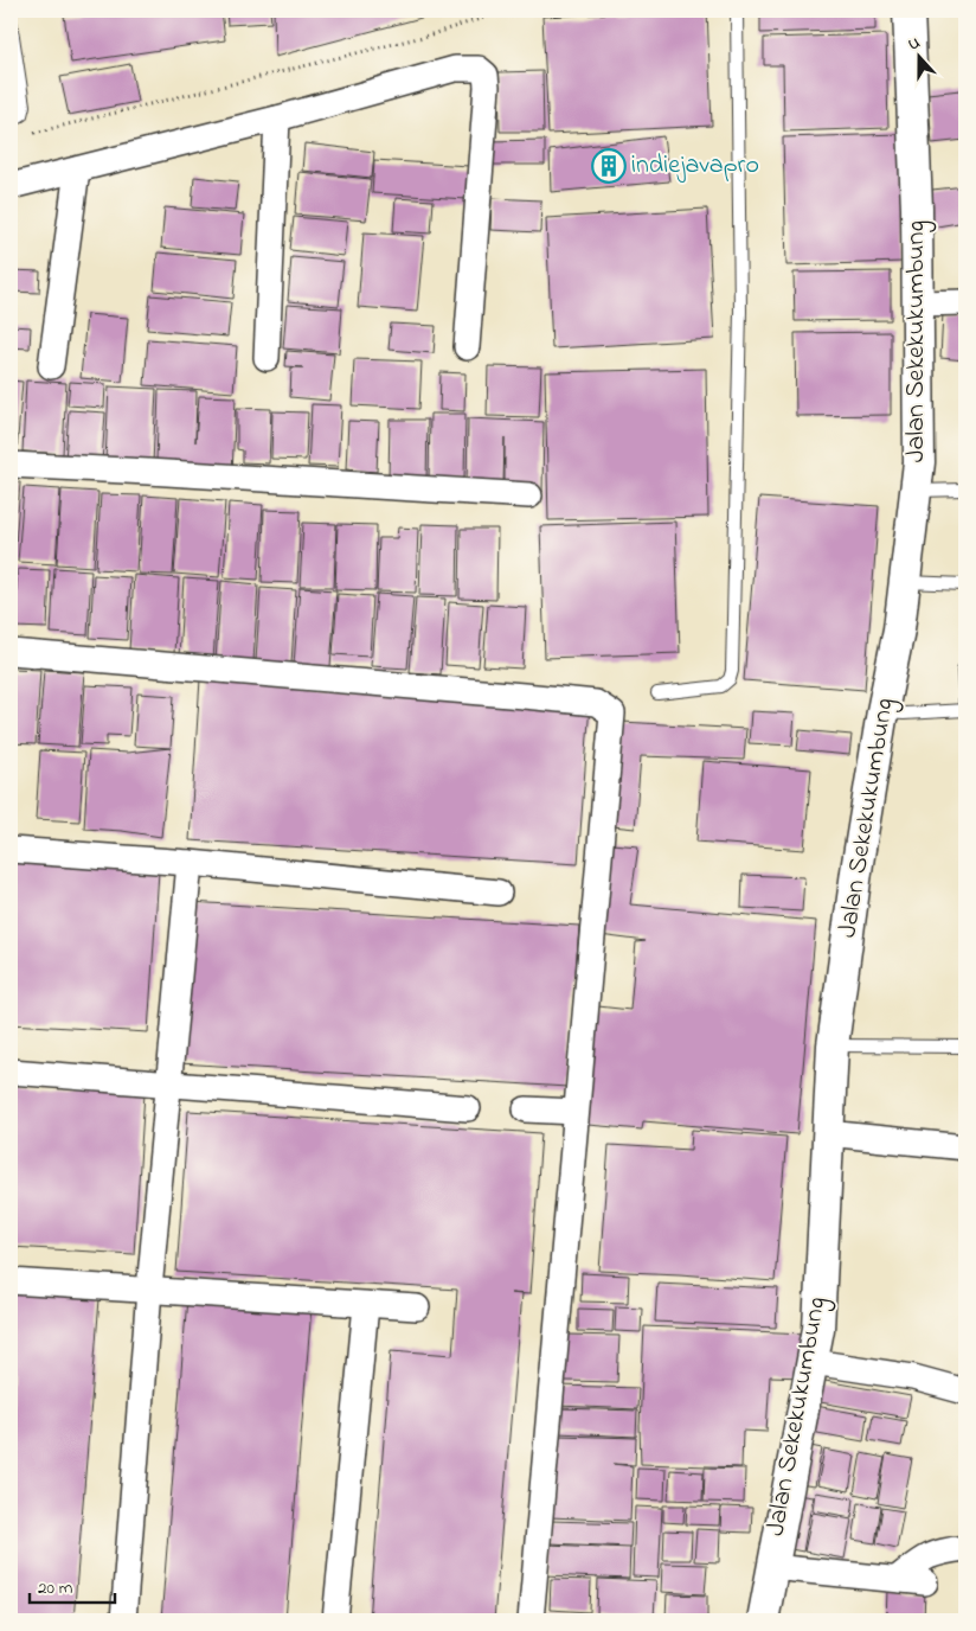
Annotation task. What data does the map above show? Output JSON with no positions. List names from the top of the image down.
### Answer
{
  "streets": {
    "street": ["Jalan Sekekukumbung"]
  },
  "places": {
    "building": ["indiejavapro"]
  },
  "scale_bar": "20 m",
  "north": "top"
}
